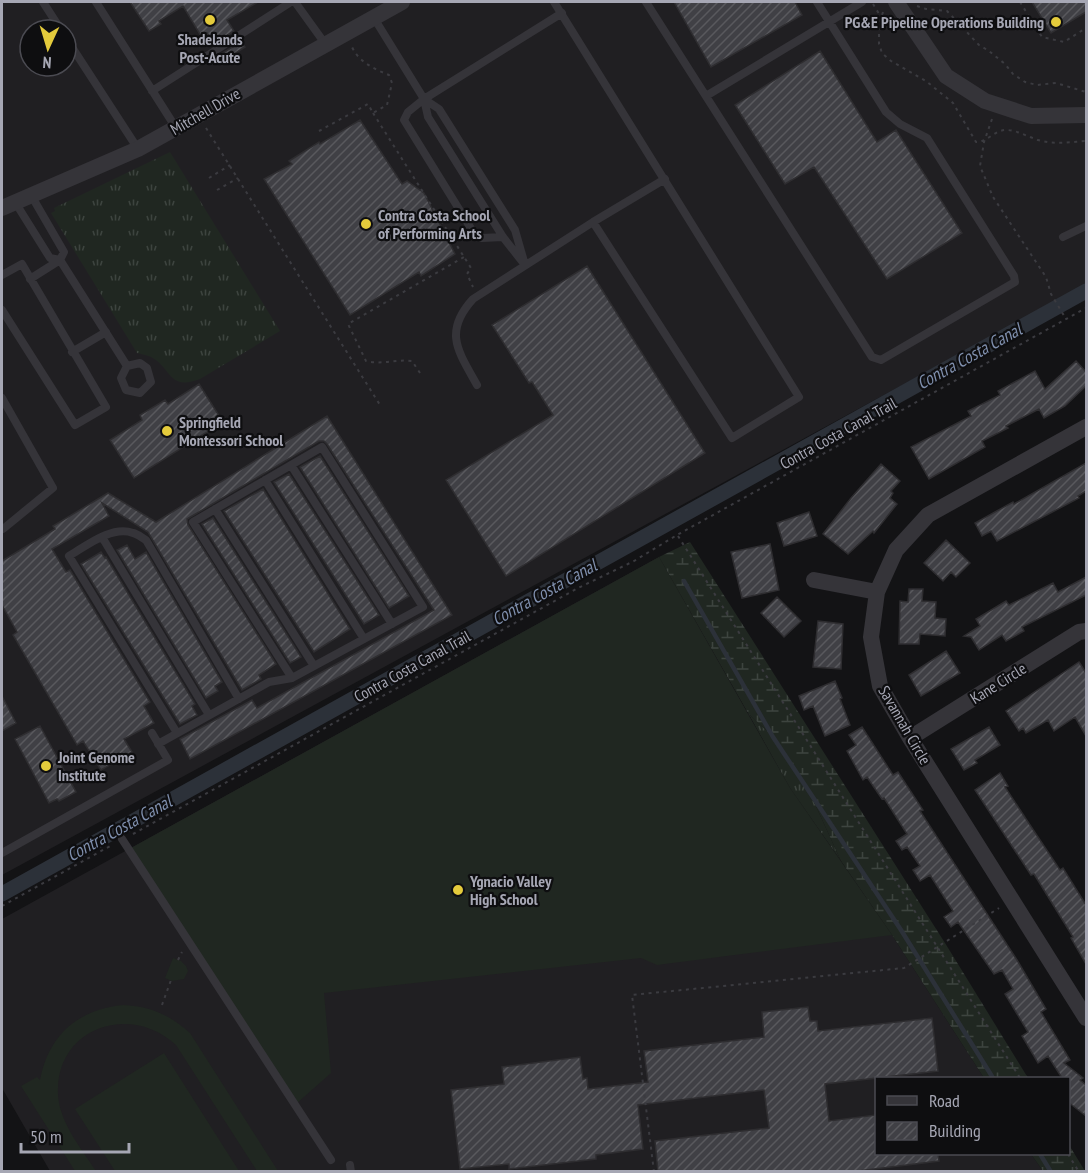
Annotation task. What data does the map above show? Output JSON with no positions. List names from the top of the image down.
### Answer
{
  "streets": {
    "street": ["Mitchell Drive", "Kane Circle", "Savannah Circle"],
    "path": ["Contra Costa Canal Trail"]
  },
  "crossings": [
    ["Kane Circle", "Savannah Circle"]
  ],
  "water": ["Contra Costa Canal"],
  "places": [
    "Shadelands Post-Acute",
    "PG&E Pipeline Operations Building",
    "Contra Costa School of Performing Arts",
    "Springfield Montessori School",
    "Joint Genome Institute",
    "Ygnacio Valley High School"
  ],
  "legend": ["Road", "Building"],
  "scale_bar": "50 m",
  "north": "bottom"
}
